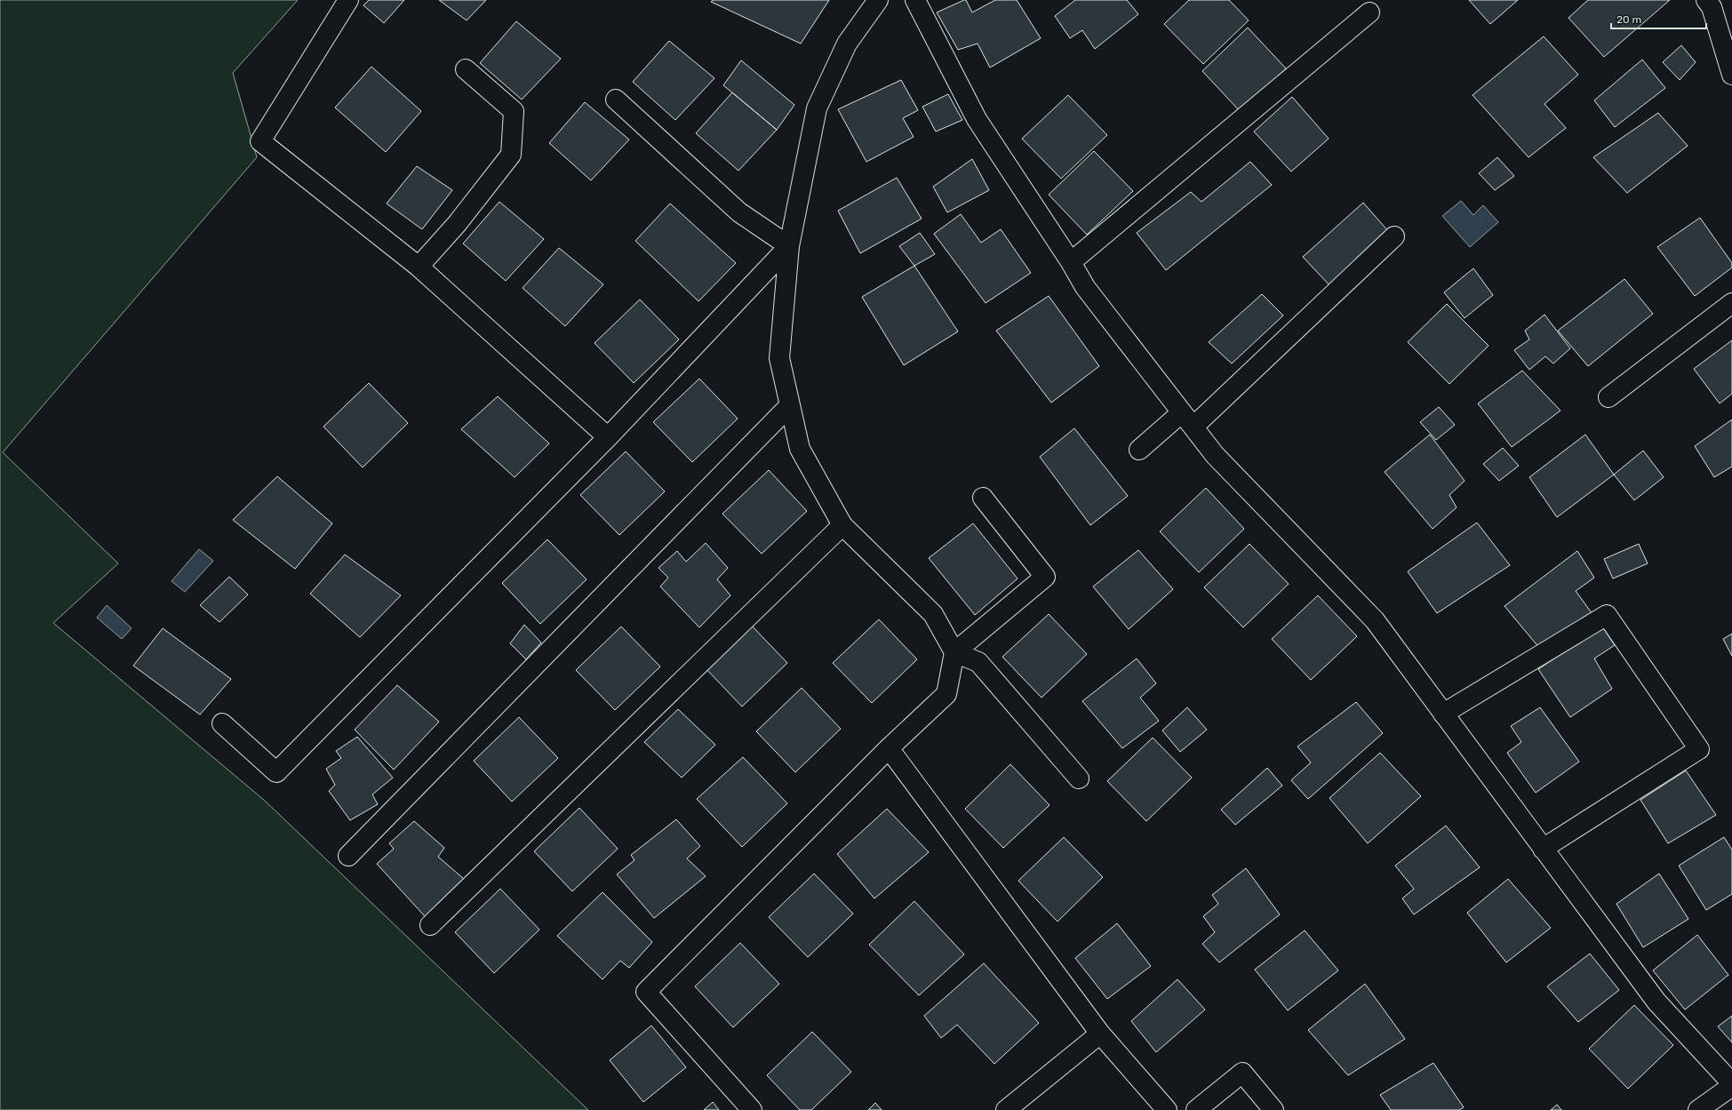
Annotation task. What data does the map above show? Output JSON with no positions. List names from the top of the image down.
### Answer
{
  "scale_bar": "20 m"
}
